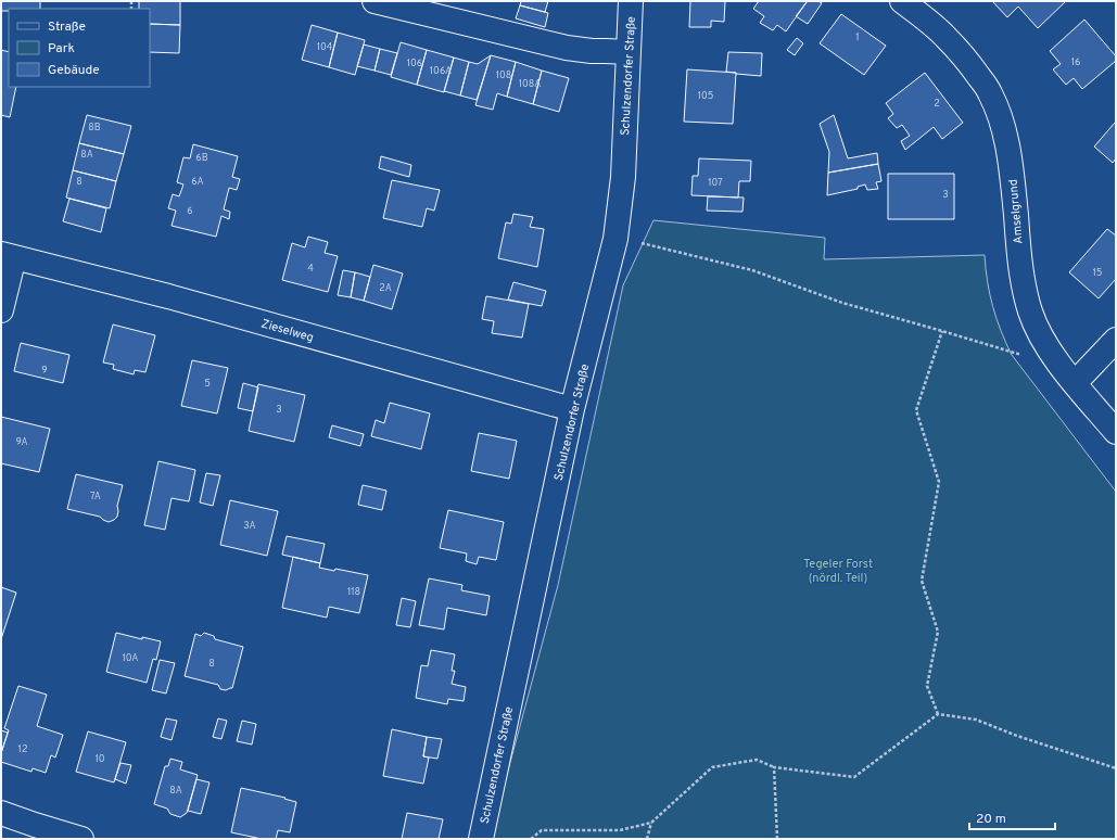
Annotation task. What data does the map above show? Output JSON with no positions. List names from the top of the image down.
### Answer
{
  "streets": {
    "street": ["Schulzendorfer Straße", "Amselgrund", "Zieselweg"]
  },
  "crossings": [
    ["Schulzendorfer Straße", "Zieselweg"]
  ],
  "parks": ["Tegeler Forst (nördl. Teil)"],
  "house_numbers": [
    "1",
    "104",
    "16",
    "106",
    "106A",
    "108",
    "108A",
    "105",
    "2",
    "8B",
    "8A",
    "6B",
    "8",
    "6A",
    "107",
    "3",
    "6",
    "4",
    "15",
    "2A",
    "9",
    "5",
    "3",
    "9A",
    "7A",
    "3A",
    "118",
    "10A",
    "8",
    "12",
    "10",
    "8A"
  ],
  "legend": ["Straße", "Park", "Gebäude"],
  "scale_bar": "20 m"
}
